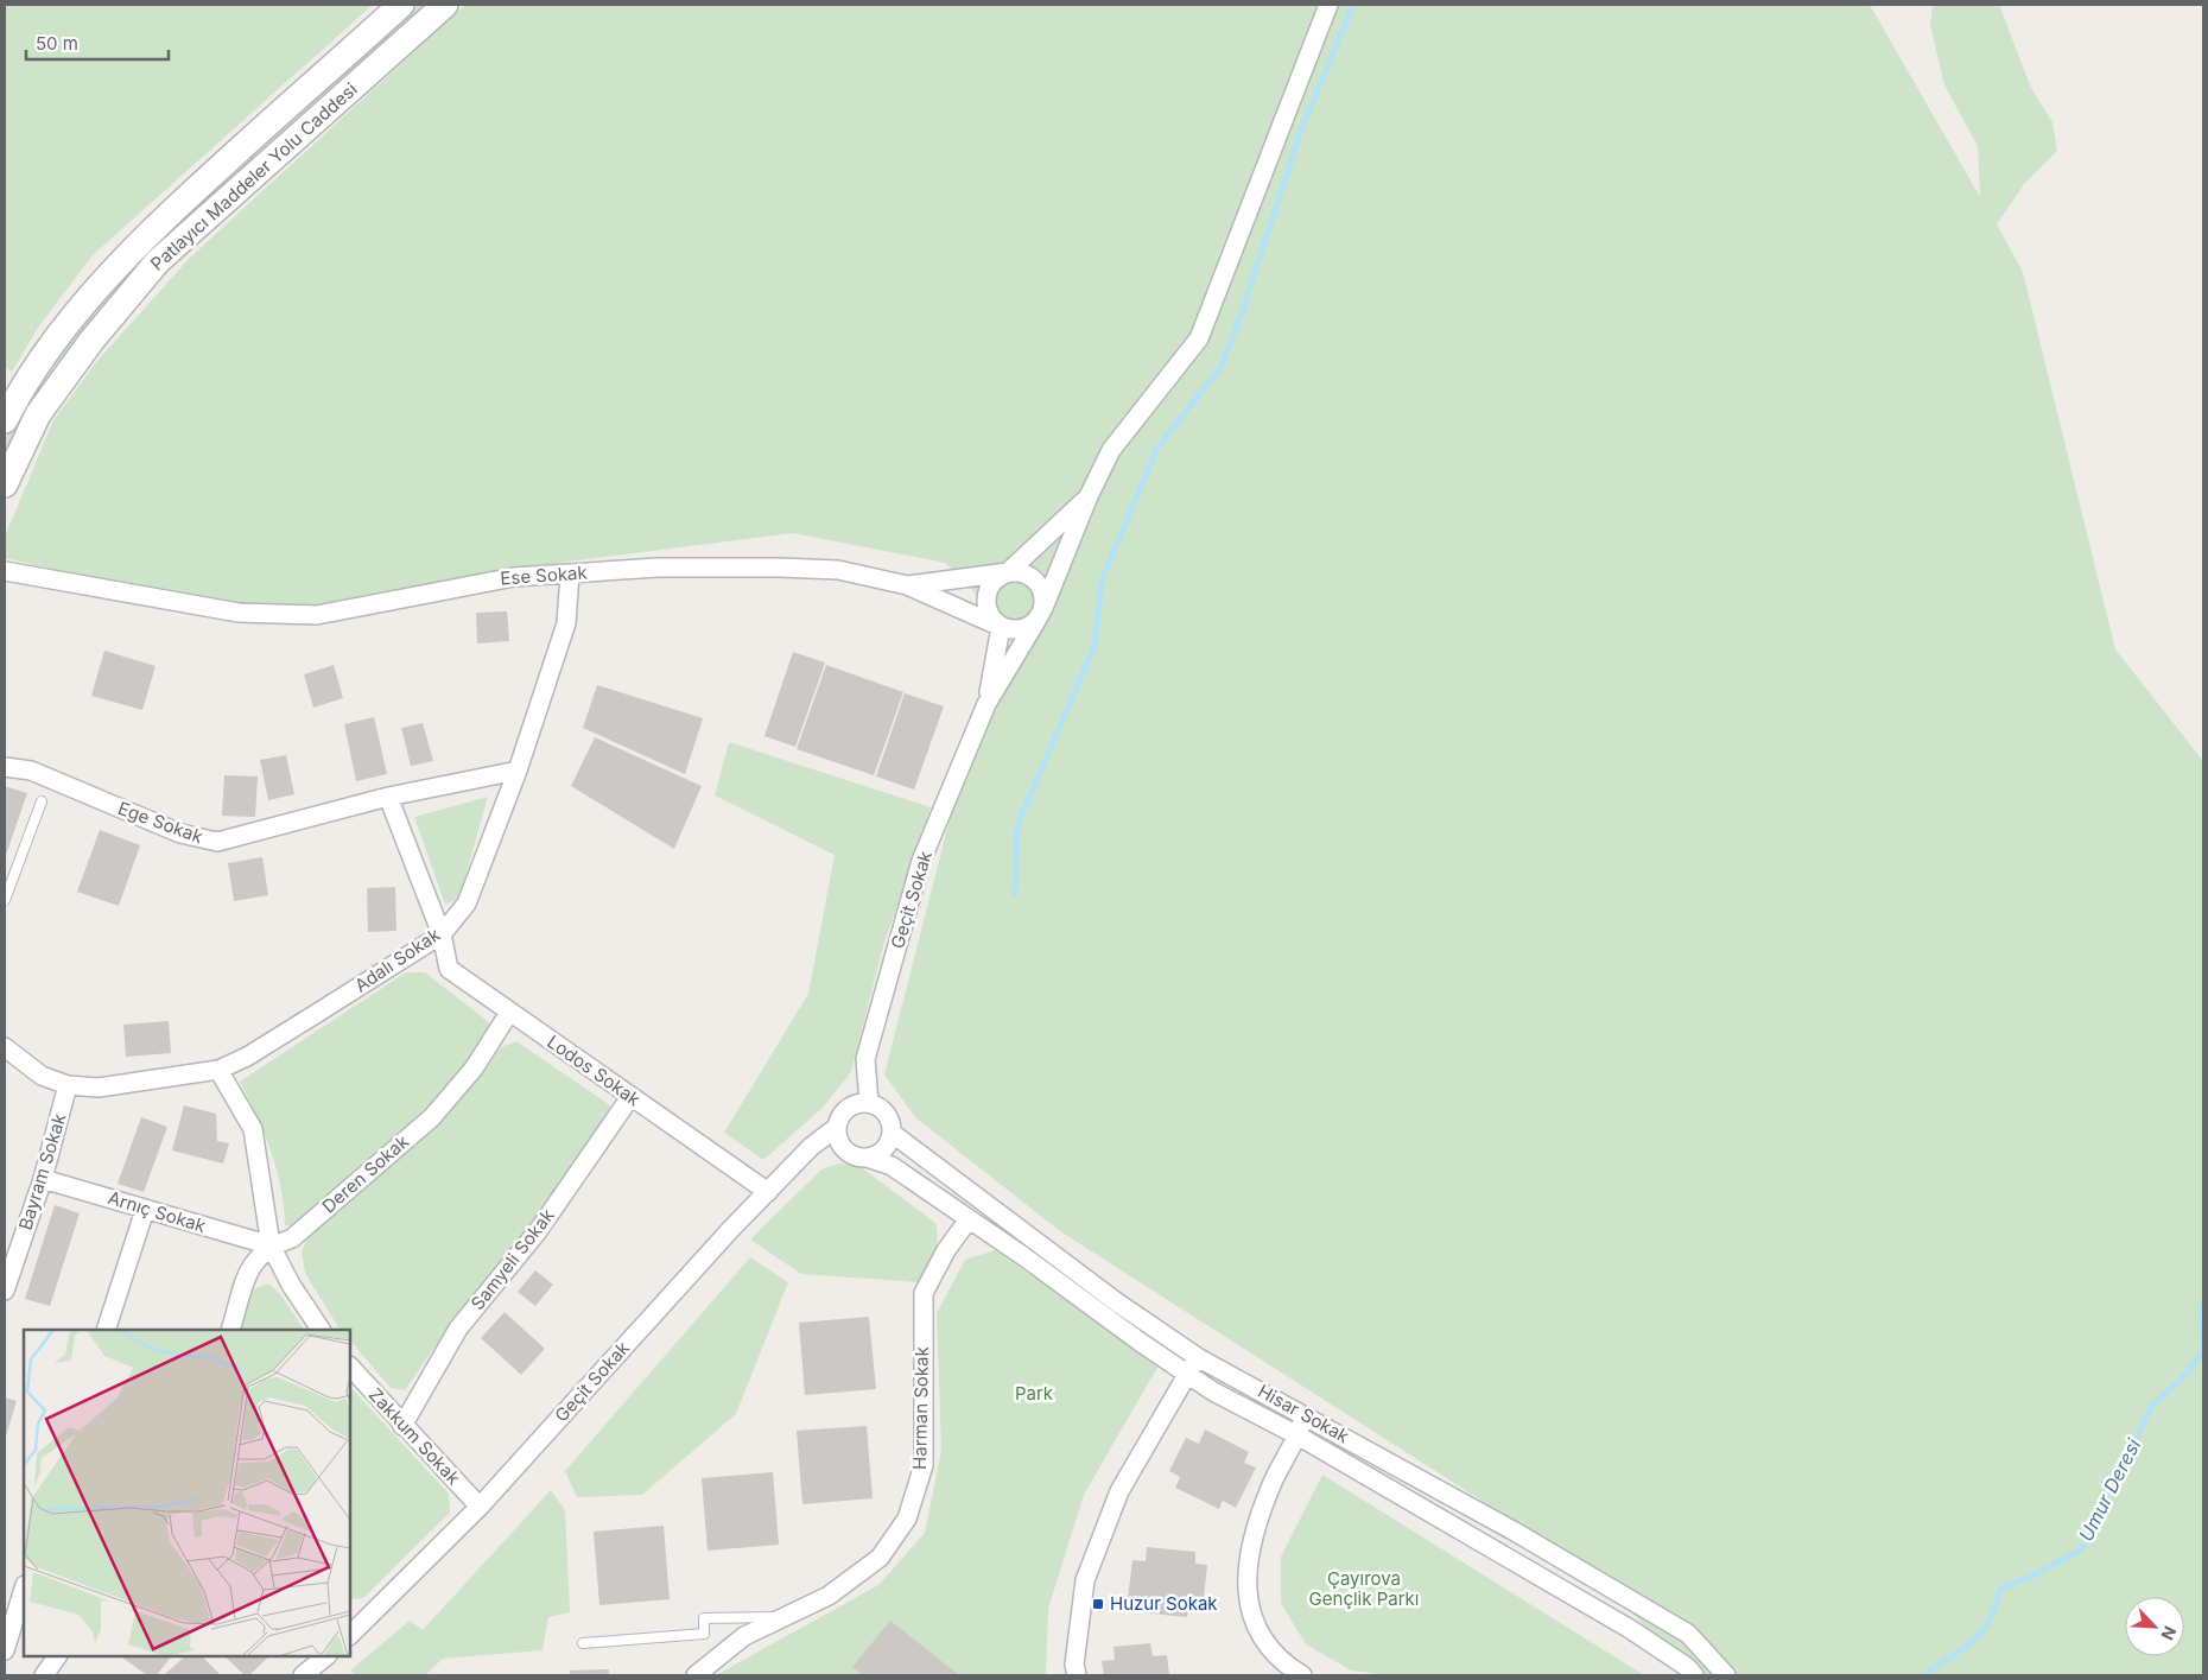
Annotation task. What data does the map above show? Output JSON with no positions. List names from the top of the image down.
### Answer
{
  "streets": {
    "main road": ["Patlayıcı Maddeler Yolu Caddesi"],
    "street": [
      "Ese Sokak",
      "Ege Sokak",
      "Geçit Sokak",
      "Adalı Sokak",
      "Lodos Sokak",
      "Bayram Sokak",
      "Deren Sokak",
      "Arnıç Sokak",
      "Samyeli Sokak",
      "Harman Sokak",
      "Hisar Sokak",
      "Zakkum Sokak"
    ]
  },
  "crossings": [
    ["Ese Sokak", "Adalı Sokak"],
    ["Ege Sokak", "Adalı Sokak"],
    ["Geçit Sokak", "Lodos Sokak"],
    ["Geçit Sokak", "Hisar Sokak"],
    ["Geçit Sokak", "Zakkum Sokak"],
    ["Adalı Sokak", "Lodos Sokak"],
    ["Adalı Sokak", "Bayram Sokak"],
    ["Lodos Sokak", "Deren Sokak"],
    ["Lodos Sokak", "Samyeli Sokak"],
    ["Bayram Sokak", "Arnıç Sokak"],
    ["Deren Sokak", "Arnıç Sokak"],
    ["Samyeli Sokak", "Zakkum Sokak"],
    ["Harman Sokak", "Hisar Sokak"]
  ],
  "water": ["Umur Deresi"],
  "parks": ["Park", "Çayırova Gençlik Parkı"],
  "places": {
    "transit": ["Huzur Sokak"]
  },
  "scale_bar": "50 m",
  "north": "bottom right"
}
